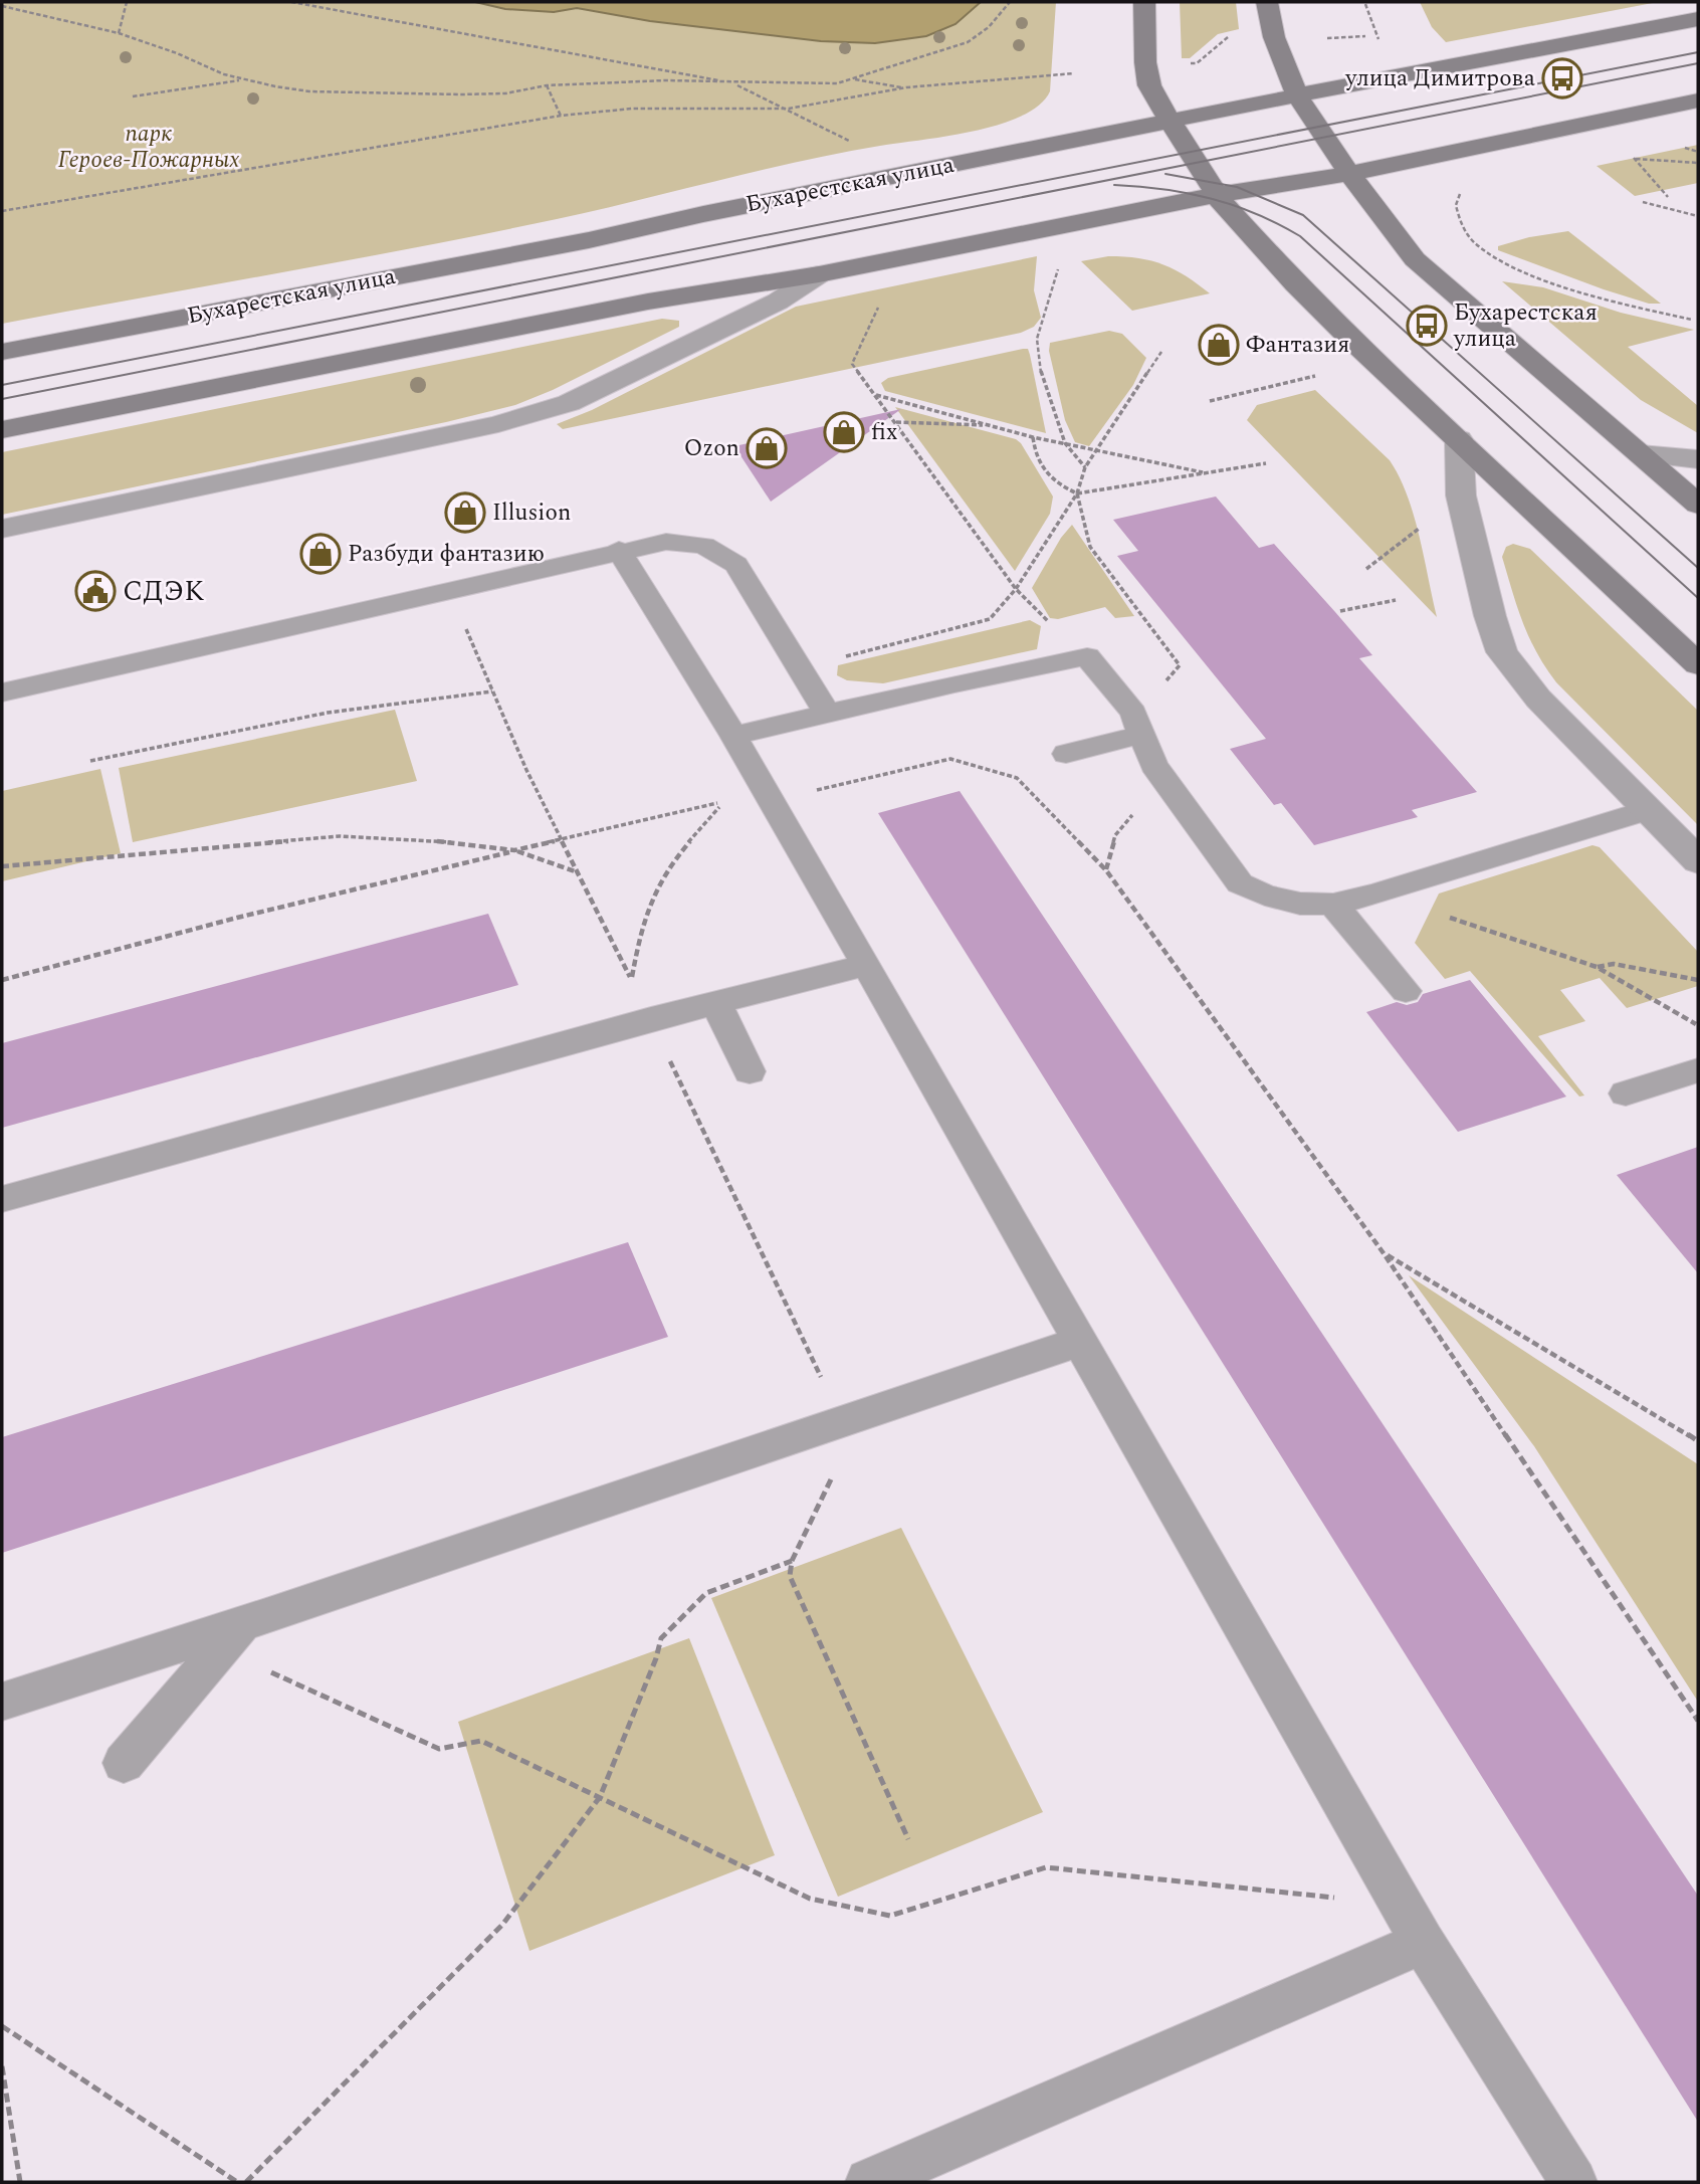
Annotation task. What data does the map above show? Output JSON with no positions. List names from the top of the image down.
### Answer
{
  "streets": {
    "main road": ["Бухарестская улица"]
  },
  "parks": ["парк Героев-Пожарных"],
  "places": {
    "bus stop": ["улица Димитрова", "Бухарестская улица"],
    "shop": [
      "Фантазия",
      "fix",
      "Ozon",
      "Illusion",
      "Разбуди фантазию"
    ],
    "public building": ["СДЭК"]
  }
}
